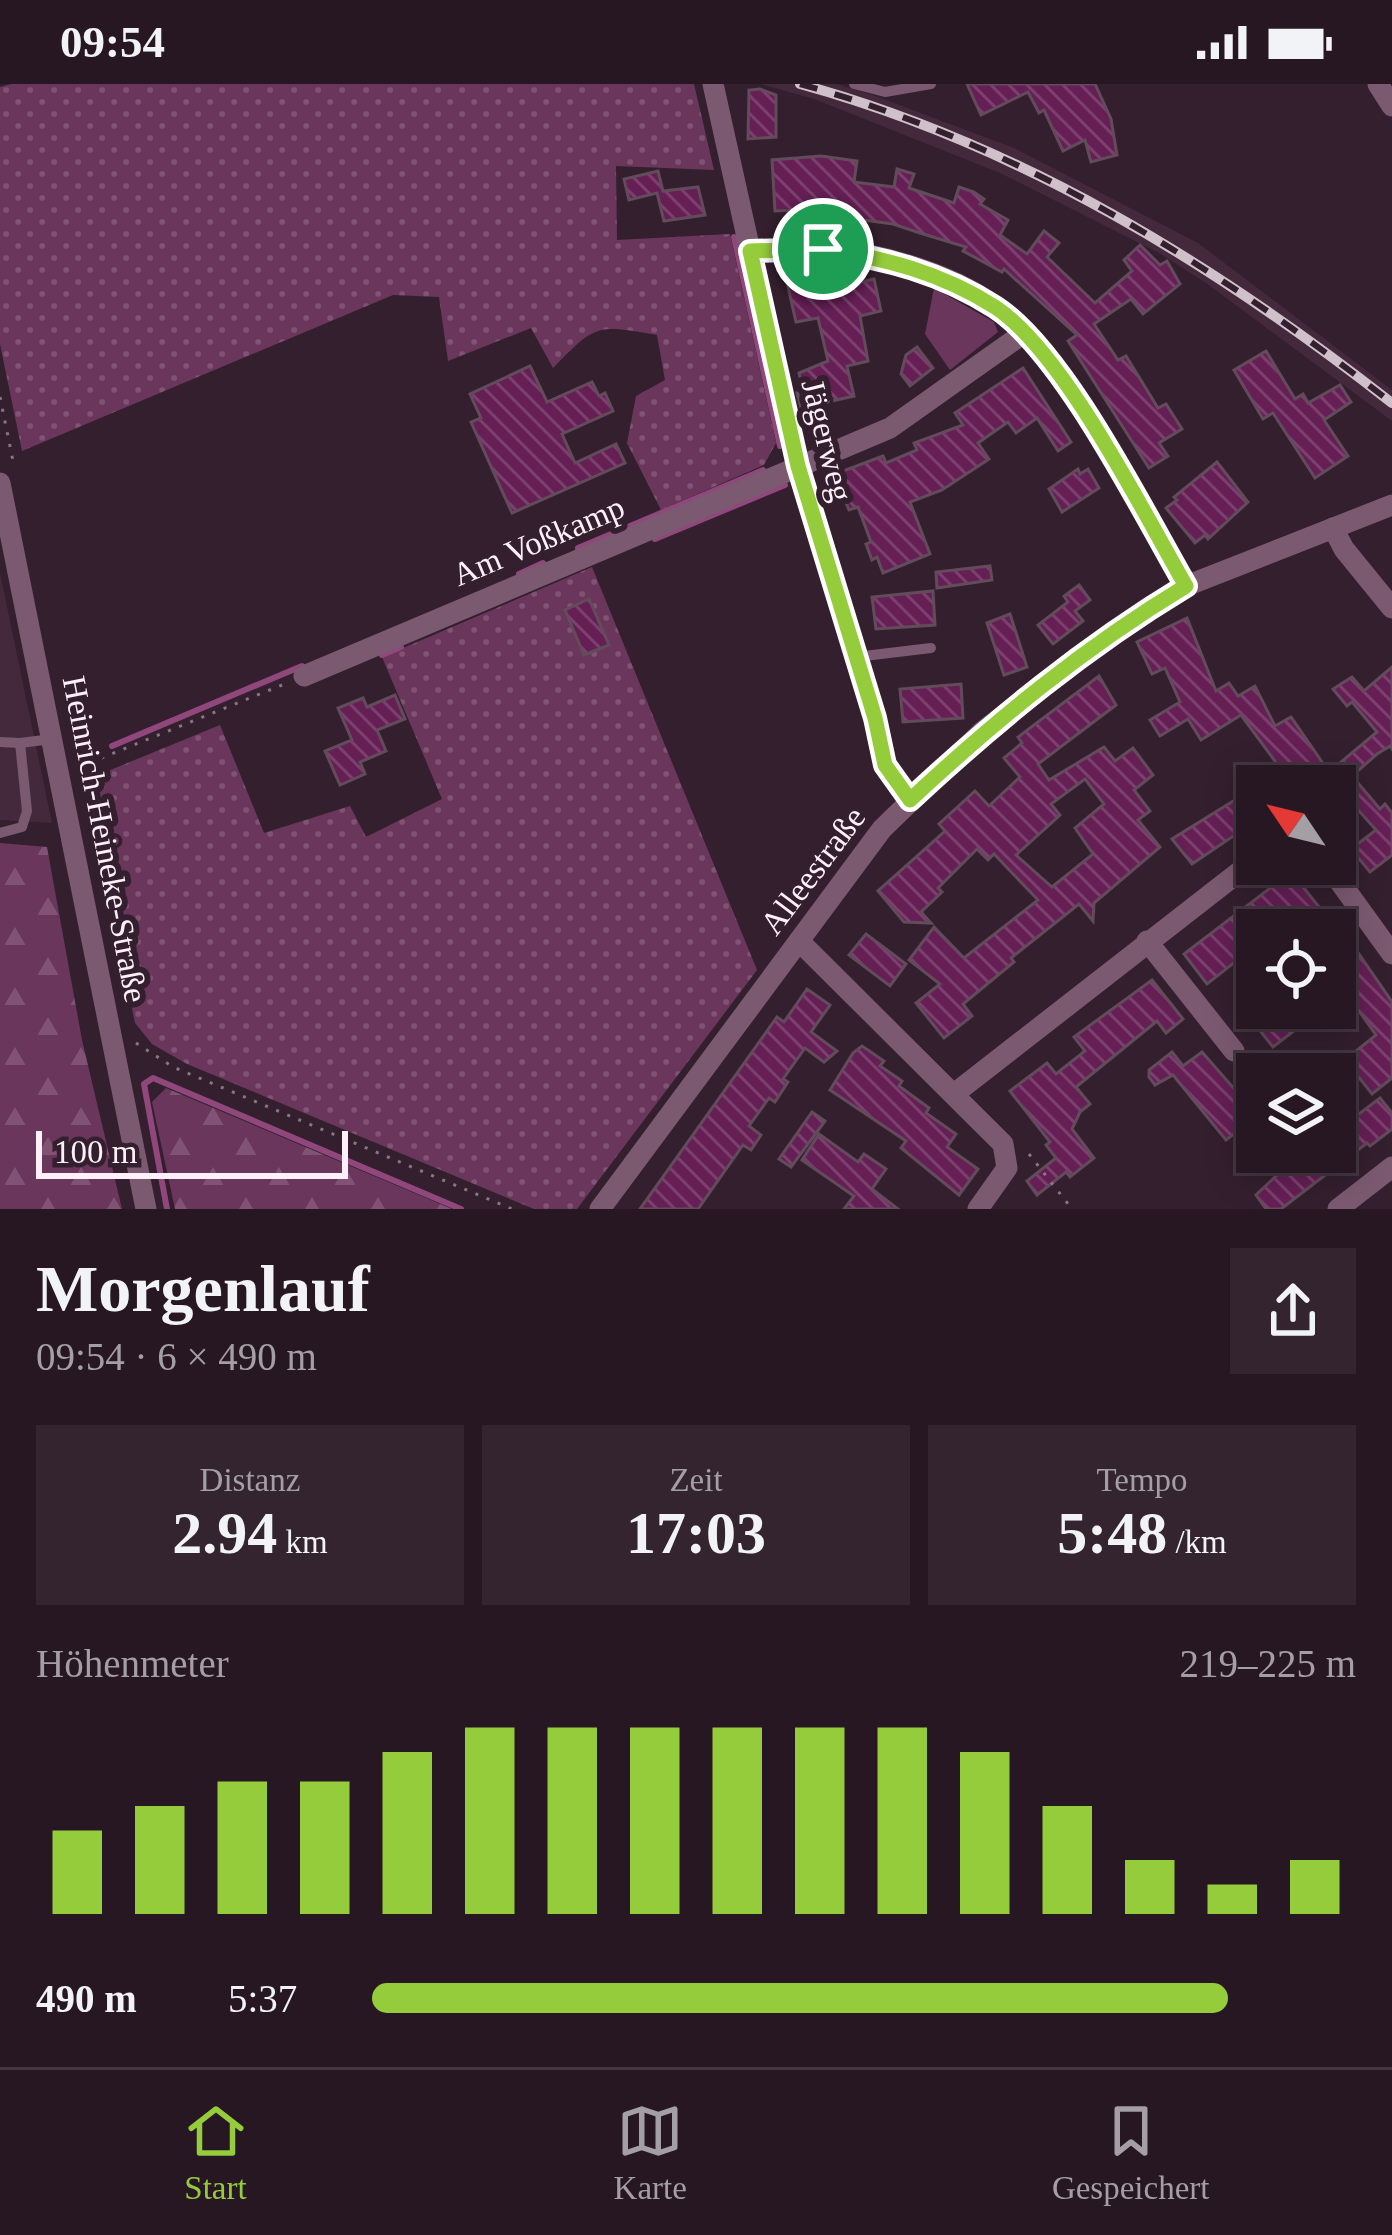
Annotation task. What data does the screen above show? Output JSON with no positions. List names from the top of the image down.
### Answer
{
  "streets": {
    "street": [
      "Jägerweg",
      "Am Voßkamp",
      "Heinrich-Heineke-Straße",
      "Alleestraße"
    ]
  },
  "crossings": [
    ["Jägerweg", "Am Voßkamp"],
    ["Jägerweg", "Alleestraße"]
  ],
  "scale_bar": "100 m",
  "north": "top left",
  "page": {
    "status": "09:54",
    "scale": "100 m",
    "heading": ["Morgenlauf", "09:54 · 6 × 490 m"],
    "stats": [
      ["Distanz", "2.94 km"],
      ["Zeit", "17:03"],
      ["Tempo", "5:48 /km"]
    ],
    "chart": ["Höhenmeter", "219–225 m"],
    "list": [
      {
        "name": "490 m",
        "note": "5:37"
      }
    ],
    "tabs": ["Start", "Karte", "Gespeichert"]
  }
}
